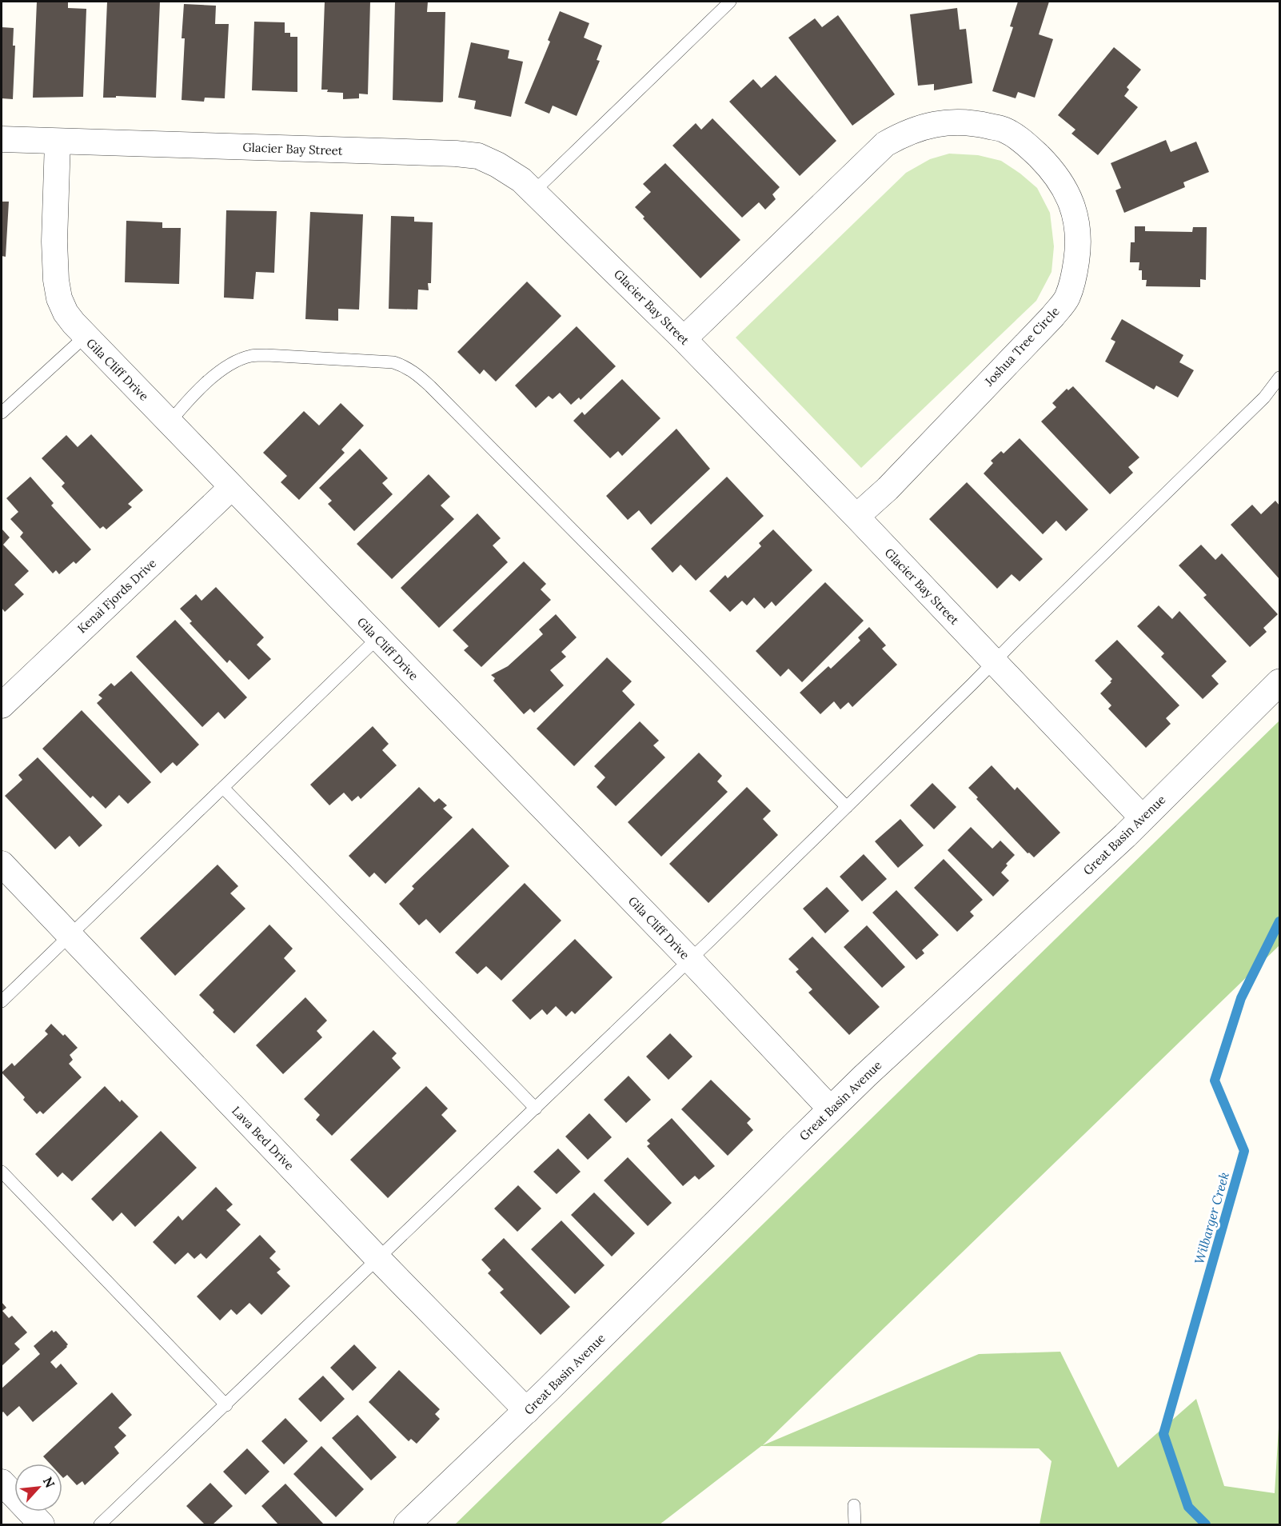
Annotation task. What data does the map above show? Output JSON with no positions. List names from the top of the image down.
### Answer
{
  "streets": {
    "street": [
      "Glacier Bay Street",
      "Joshua Tree Circle",
      "Gila Cliff Drive",
      "Kenai Fjords Drive",
      "Great Basin Avenue",
      "Lava Bed Drive"
    ]
  },
  "crossings": [
    ["Glacier Bay Street", "Joshua Tree Circle"],
    ["Glacier Bay Street", "Gila Cliff Drive"],
    ["Glacier Bay Street", "Great Basin Avenue"],
    ["Gila Cliff Drive", "Kenai Fjords Drive"],
    ["Gila Cliff Drive", "Great Basin Avenue"],
    ["Great Basin Avenue", "Lava Bed Drive"]
  ],
  "water": ["Wilbarger Creek"],
  "north": "top right"
}
